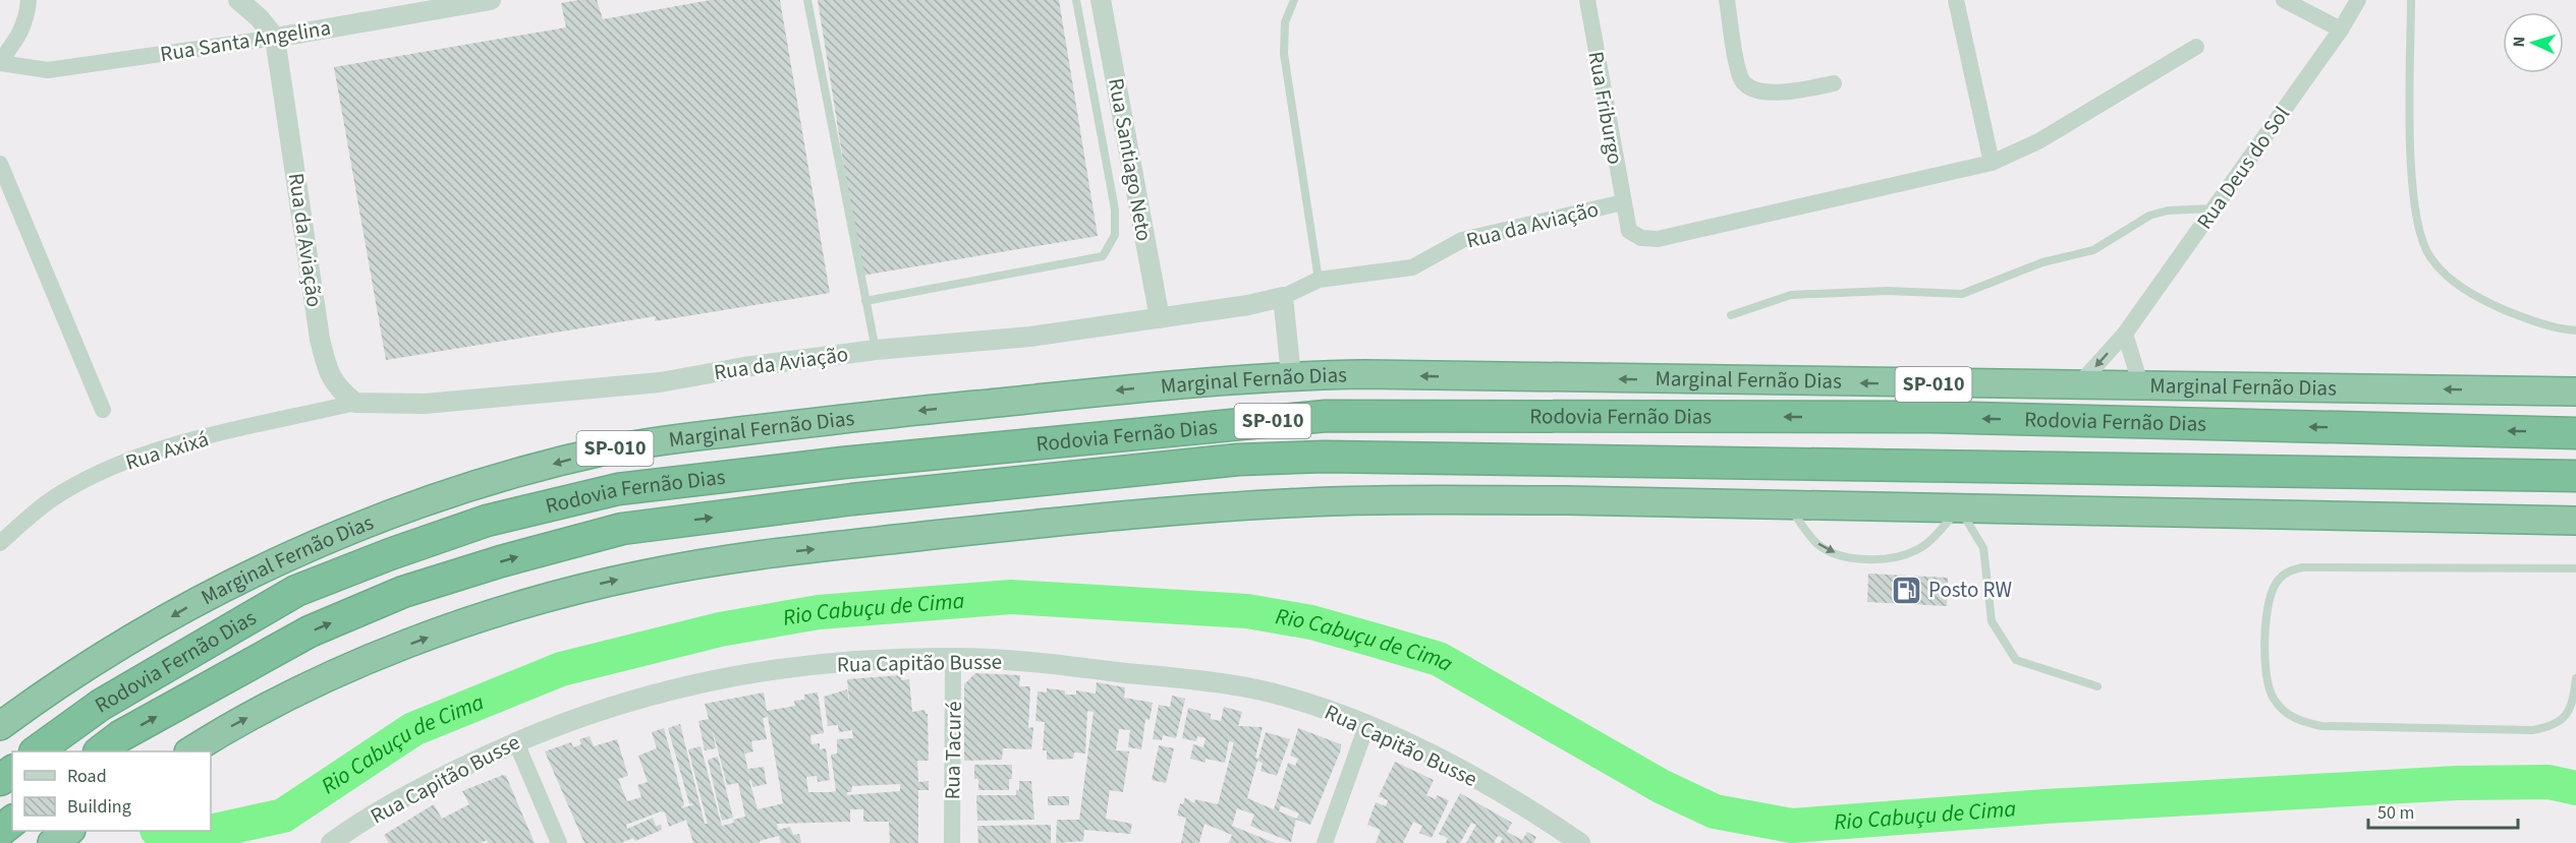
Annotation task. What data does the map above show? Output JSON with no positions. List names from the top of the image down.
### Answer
{
  "streets": {
    "highway": ["Marginal Fernão Dias", "SP-010", "Rodovia Fernão Dias"],
    "street": [
      "Rua Santa Angelina",
      "Rua Friburgo",
      "Rua Santiago Neto",
      "Rua Deus do Sol",
      "Rua da Aviação",
      "Rua Axixá",
      "Rua Capitão Busse",
      "Rua Tacuré"
    ]
  },
  "crossings": [
    ["Rua Santa Angelina", "Rua da Aviação"],
    ["Rua Friburgo", "Rua da Aviação"],
    ["Rua Santiago Neto", "Rua da Aviação"],
    ["Rua Deus do Sol", "Marginal Fernão Dias"],
    ["Rua da Aviação", "Rua Axixá"],
    ["Rua Capitão Busse", "Rua Tacuré"]
  ],
  "water": ["Rio Cabuçu de Cima"],
  "places": {
    "fuel station": ["Posto RW"]
  },
  "legend": ["Road", "Building"],
  "scale_bar": "50 m",
  "north": "left"
}
